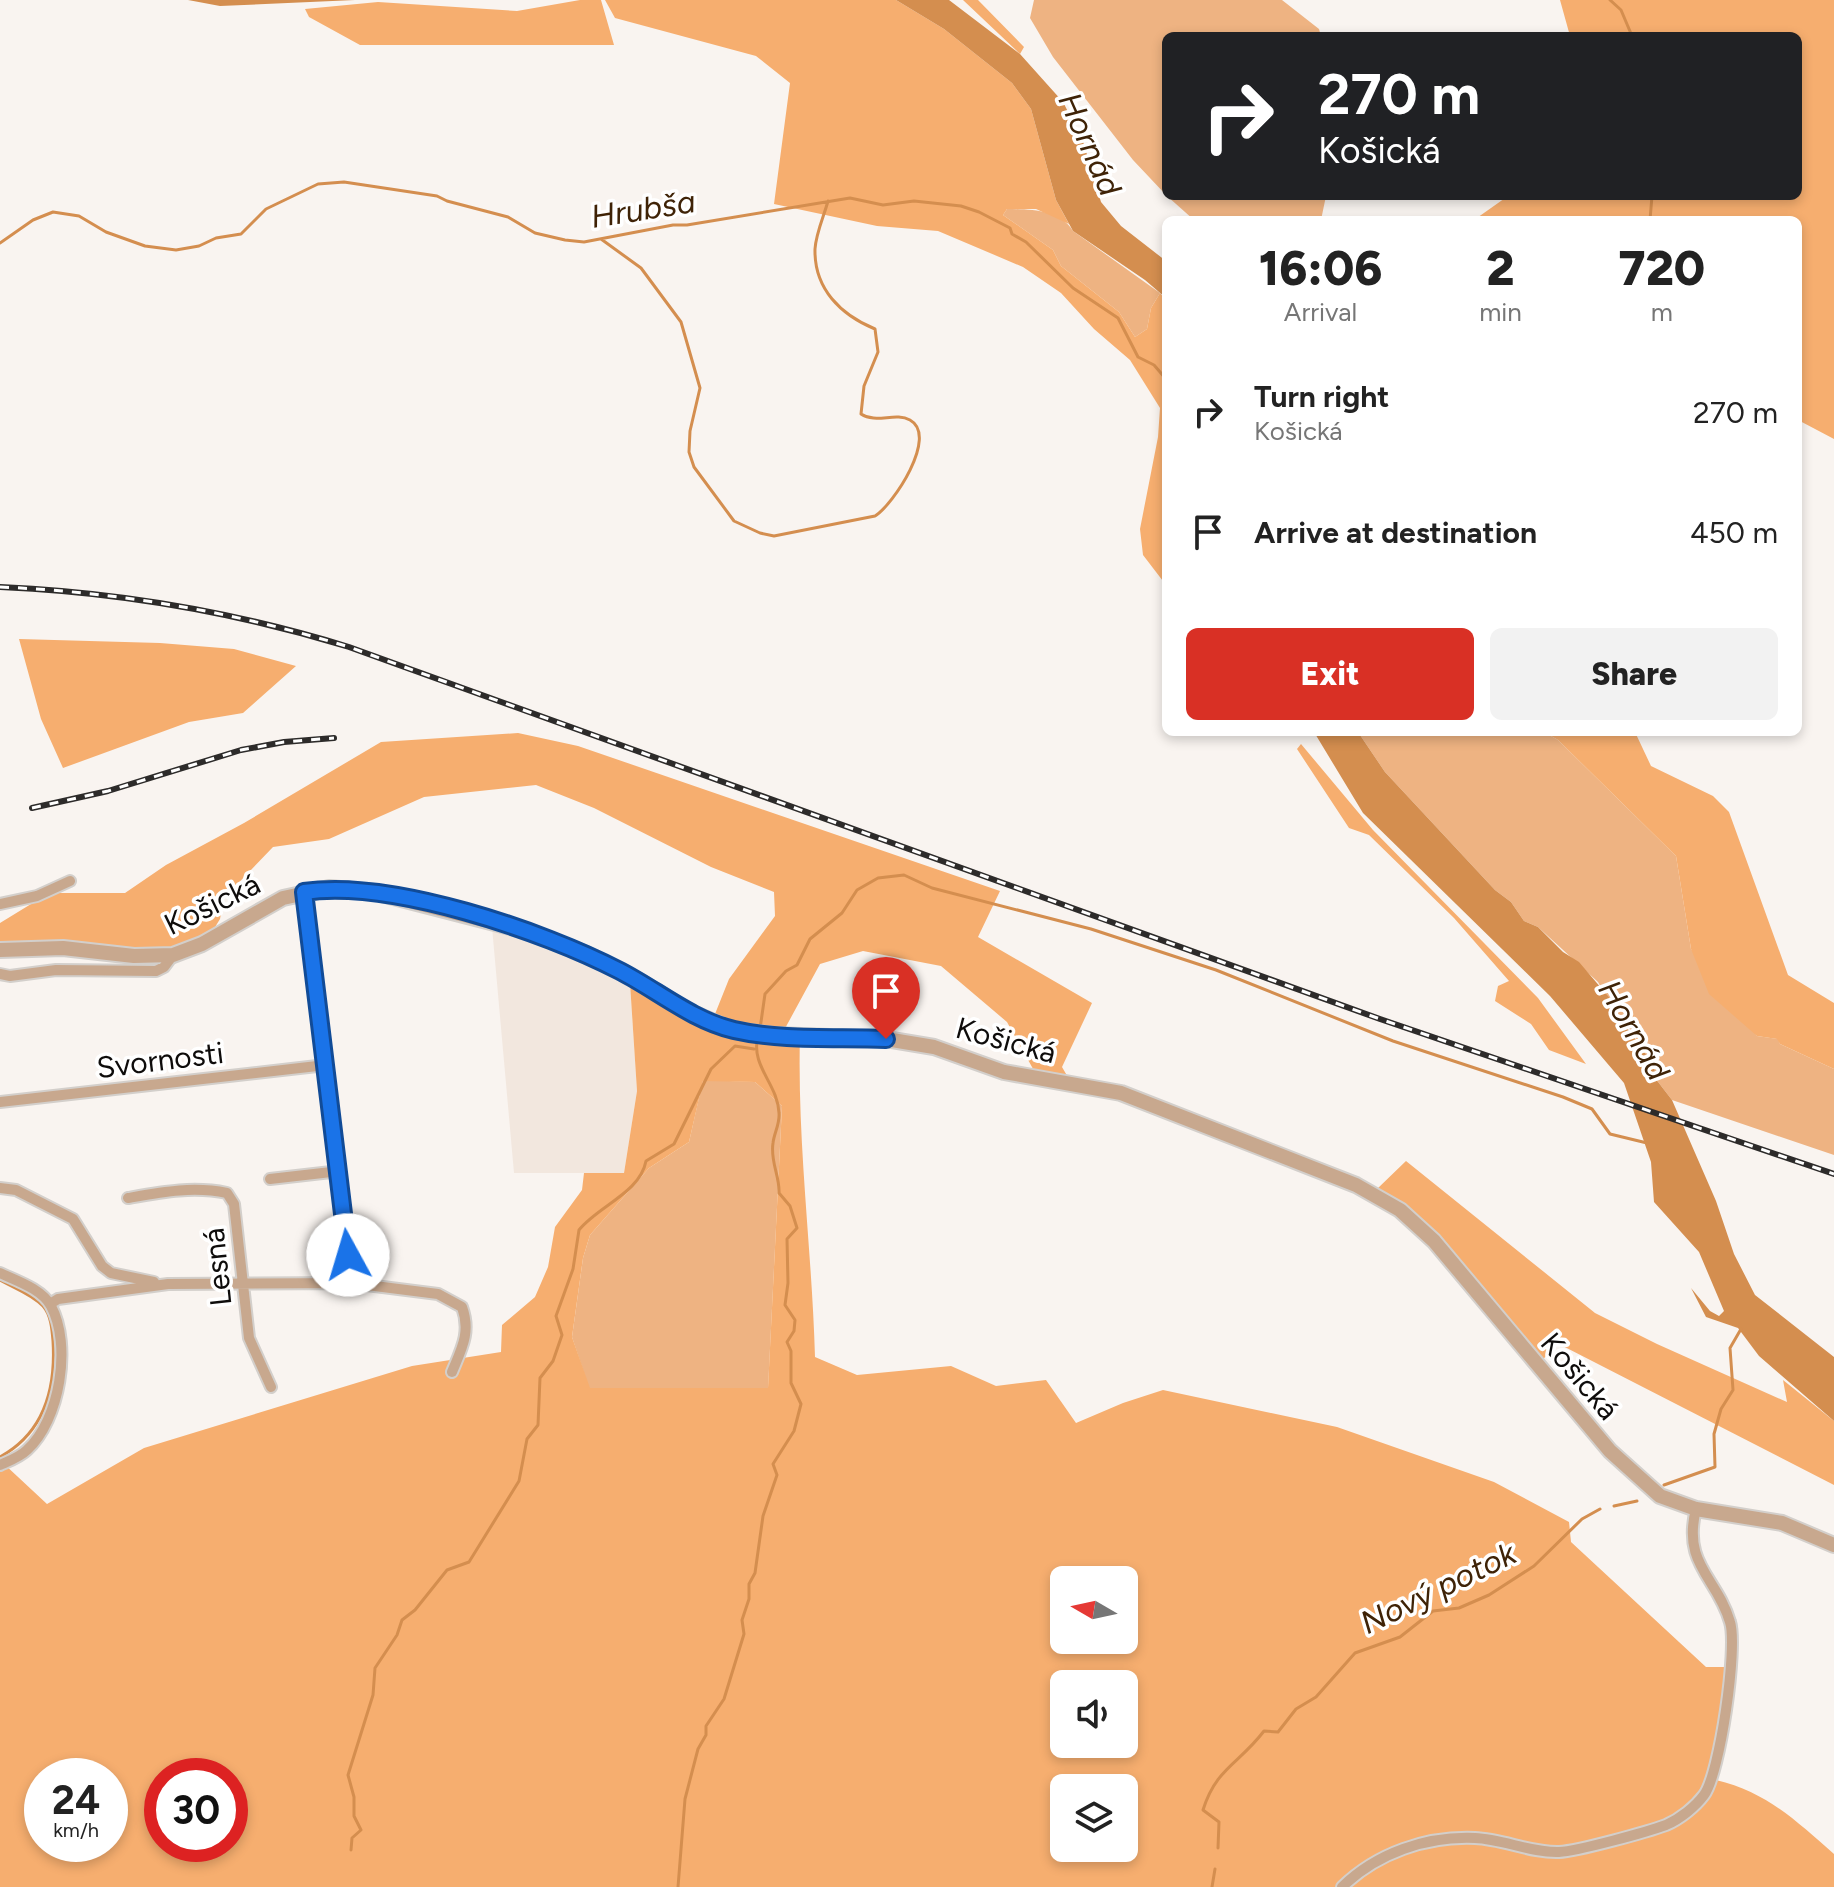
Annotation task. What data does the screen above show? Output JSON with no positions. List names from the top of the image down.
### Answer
{
  "streets": {
    "street": ["Košická", "Svornosti", "Lesná"]
  },
  "water": ["Hornád", "Hrubša", "Nový potok"],
  "north": "left",
  "page": {
    "turn": ["270 m", "Košická"],
    "eta": [
      "16:06",
      "Arrival",
      "2",
      "min",
      "720",
      "m"
    ],
    "list": [
      {
        "name": "Turn right",
        "note": "Košická",
        "value": "270 m"
      },
      {
        "name": "Arrive at destination",
        "value": "450 m"
      }
    ],
    "buttons": ["Exit", "Share"],
    "speed": "24 km/h",
    "limit": "30"
  }
}
